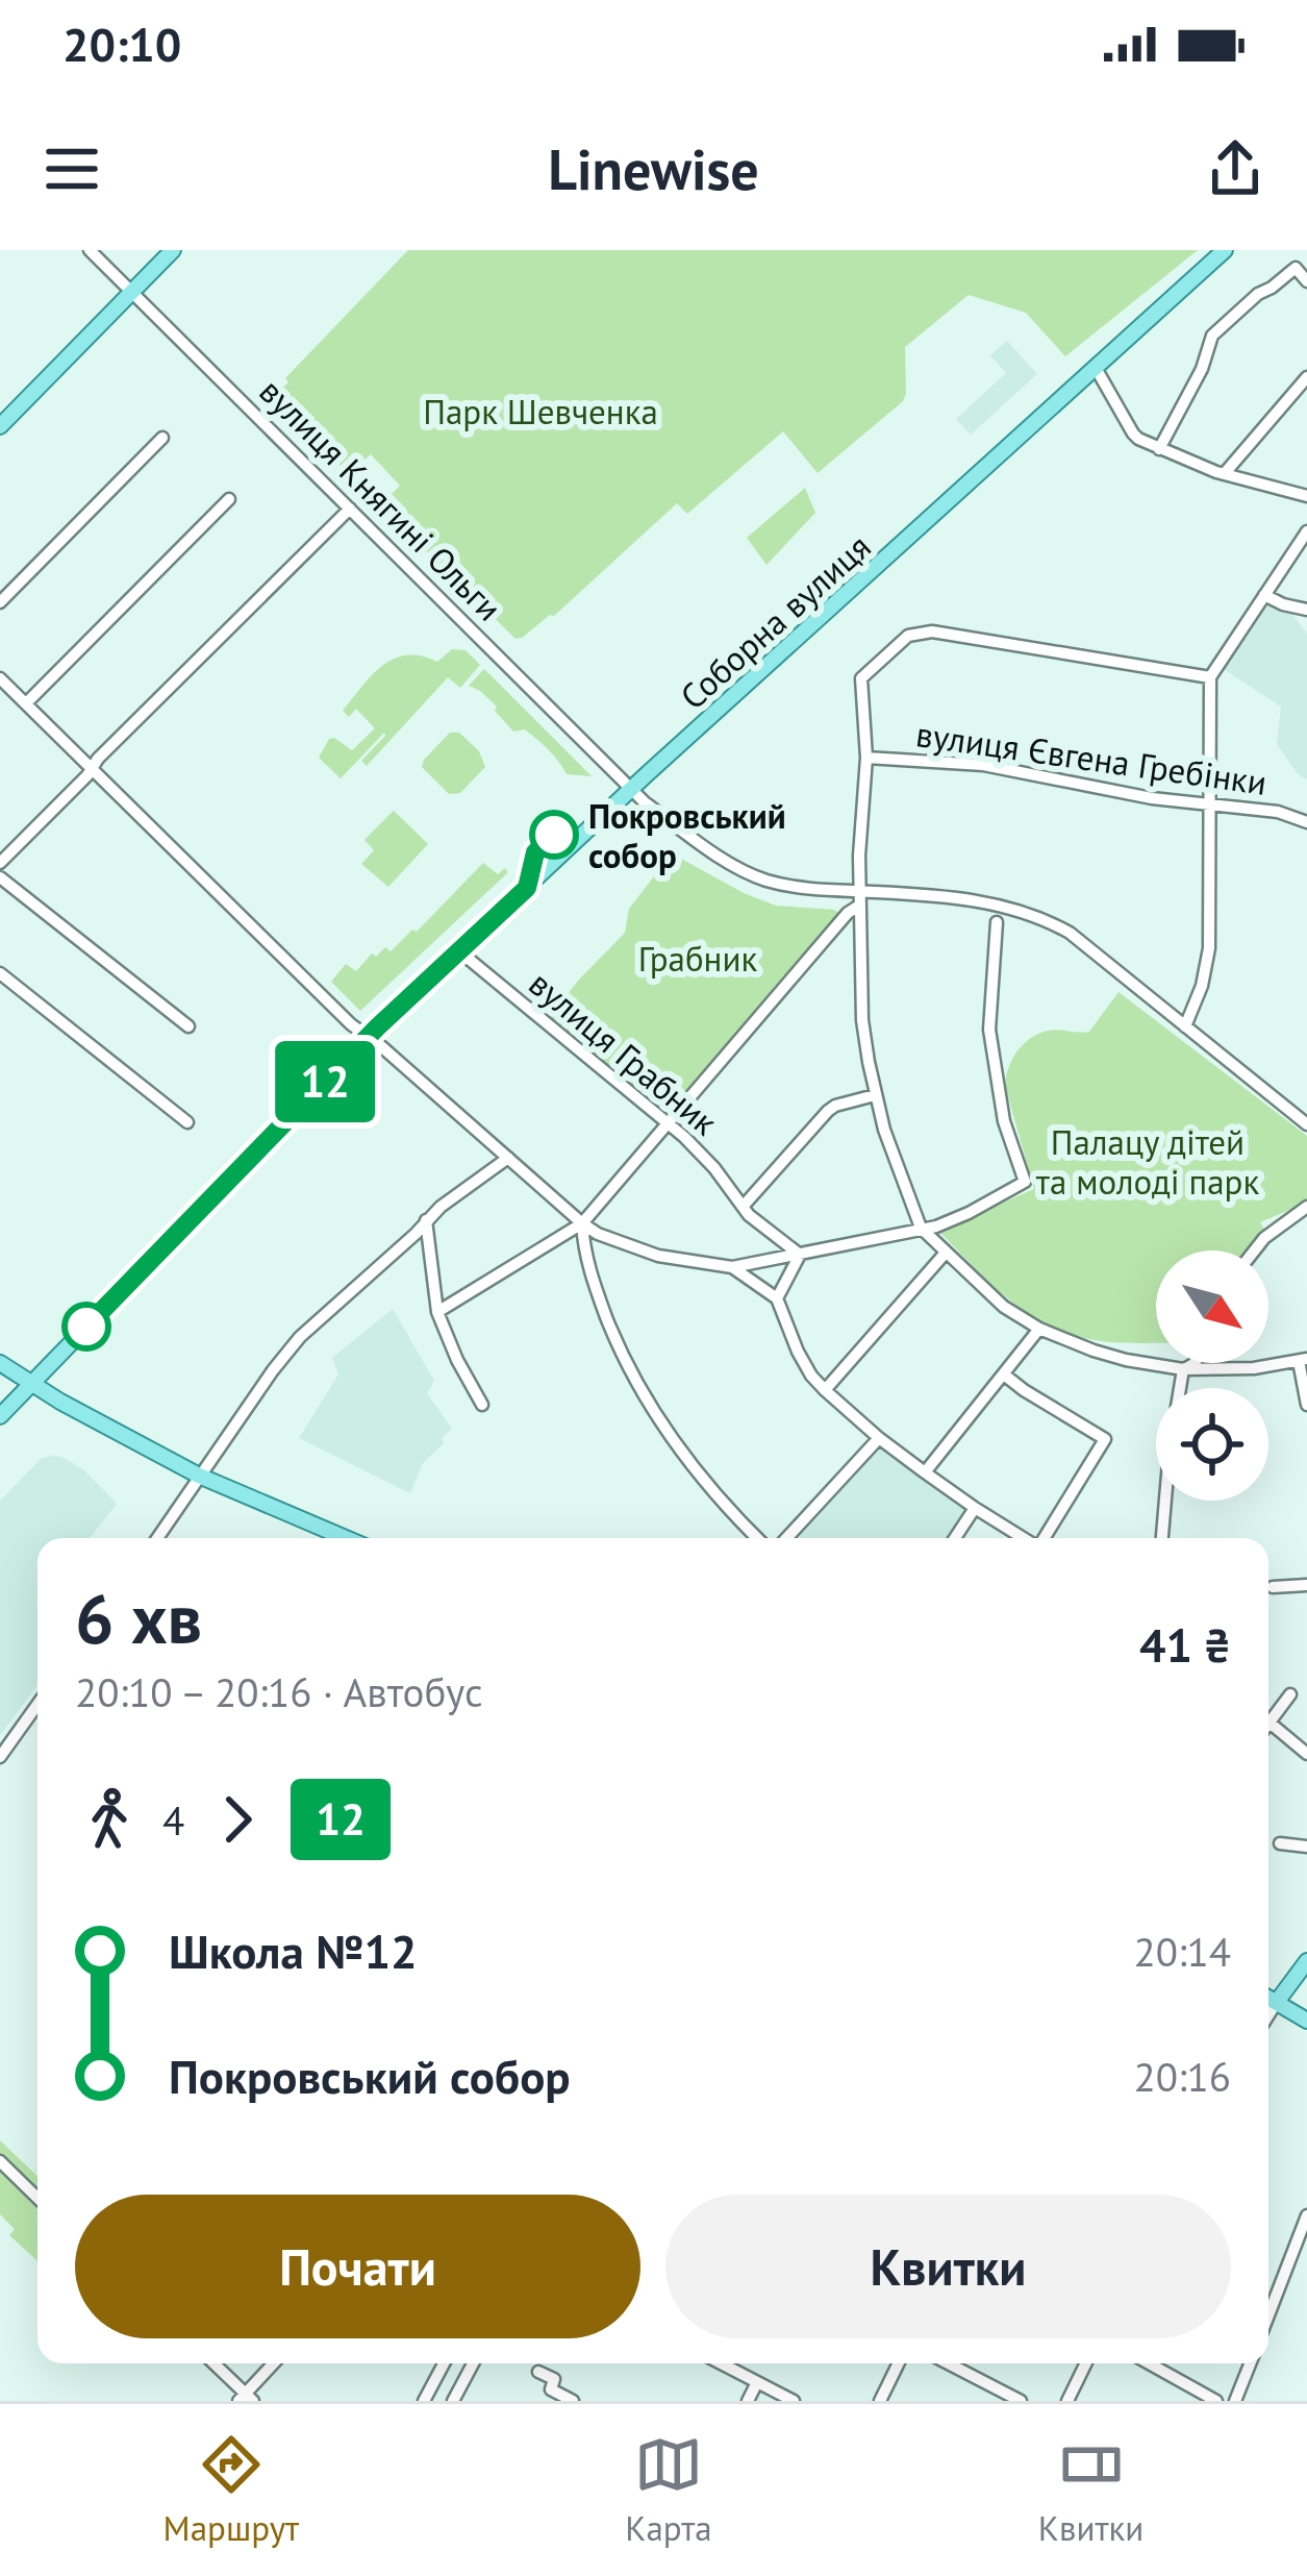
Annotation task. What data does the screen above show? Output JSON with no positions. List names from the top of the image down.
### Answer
{
  "streets": {
    "main road": ["Соборна вулиця"],
    "street": ["вулиця Княгині Ольги", "вулиця Євгена Гребінки", "вулиця Грабник"]
  },
  "crossings": [
    ["вулиця Княгині Ольги", "Соборна вулиця"],
    ["Соборна вулиця", "вулиця Грабник"]
  ],
  "parks": ["Парк Шевченка", "Грабник", "Палацу дітей та молоді парк"],
  "places": ["Покровський собор"],
  "lines": ["bus line 12"],
  "north": "bottom right",
  "page": {
    "status": "20:10",
    "header": "Linewise",
    "on_map": "12",
    "heading": ["6 хв", "20:10 – 20:16 · Автобус", "41 ₴"],
    "legs": ["4", "12"],
    "list": [
      {
        "name": "Школа №12",
        "value": "20:14"
      },
      {
        "name": "Покровський собор",
        "value": "20:16"
      }
    ],
    "buttons": ["Почати", "Квитки"],
    "tabs": ["Маршрут", "Карта", "Квитки"]
  }
}
